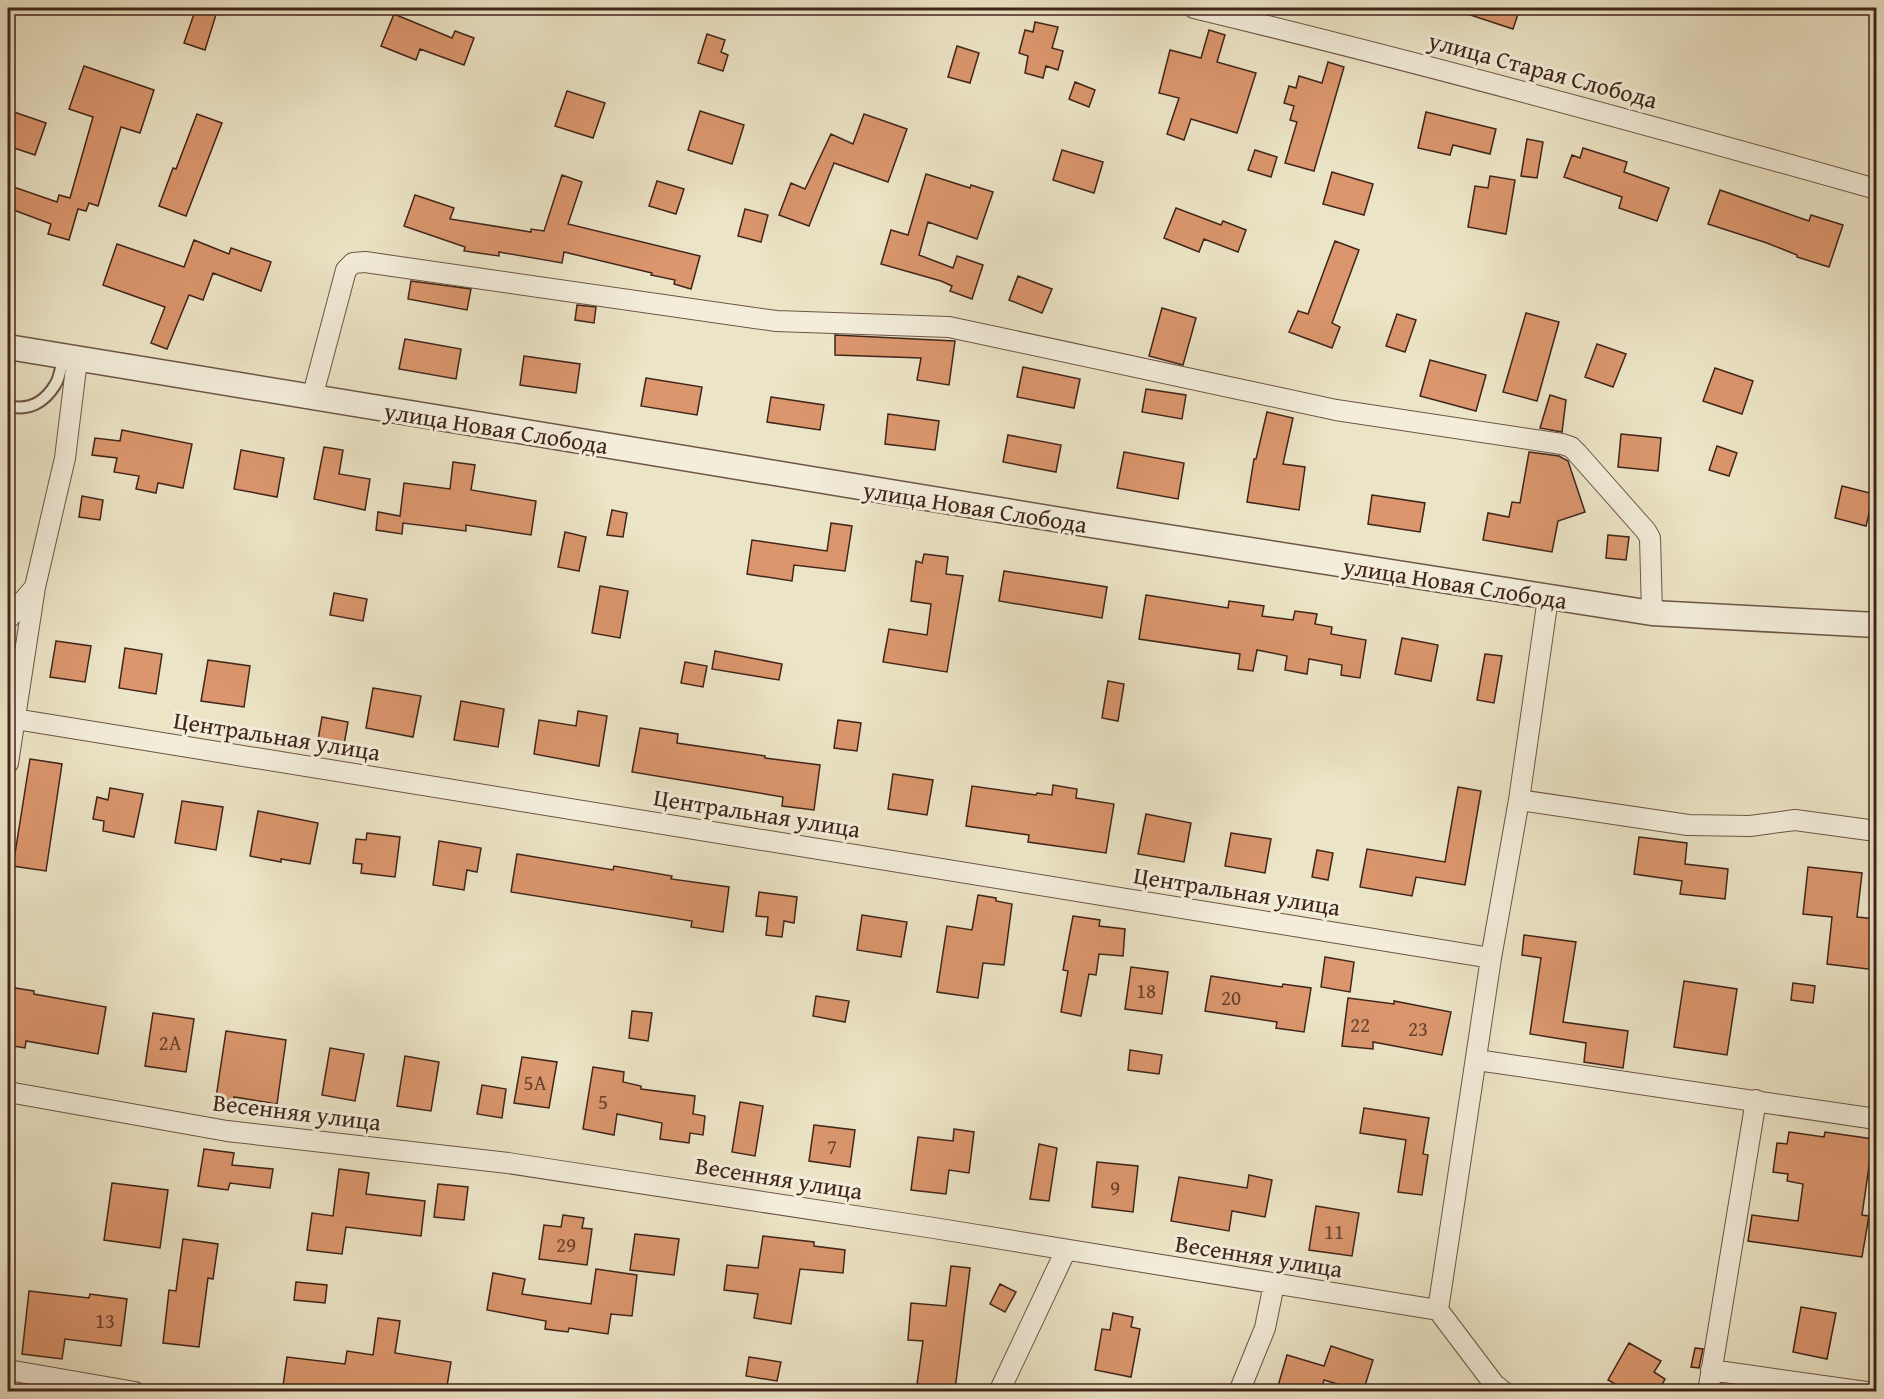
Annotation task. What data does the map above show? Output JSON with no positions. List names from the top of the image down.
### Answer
{
  "streets": {
    "street": [
      "улица Старая Слобода",
      "улица Новая Слобода",
      "Центральная улица",
      "Весенняя улица"
    ]
  },
  "house_numbers": [
    "18",
    "20",
    "22",
    "23",
    "2А",
    "5А",
    "5",
    "7",
    "9",
    "11",
    "29",
    "13"
  ]
}
